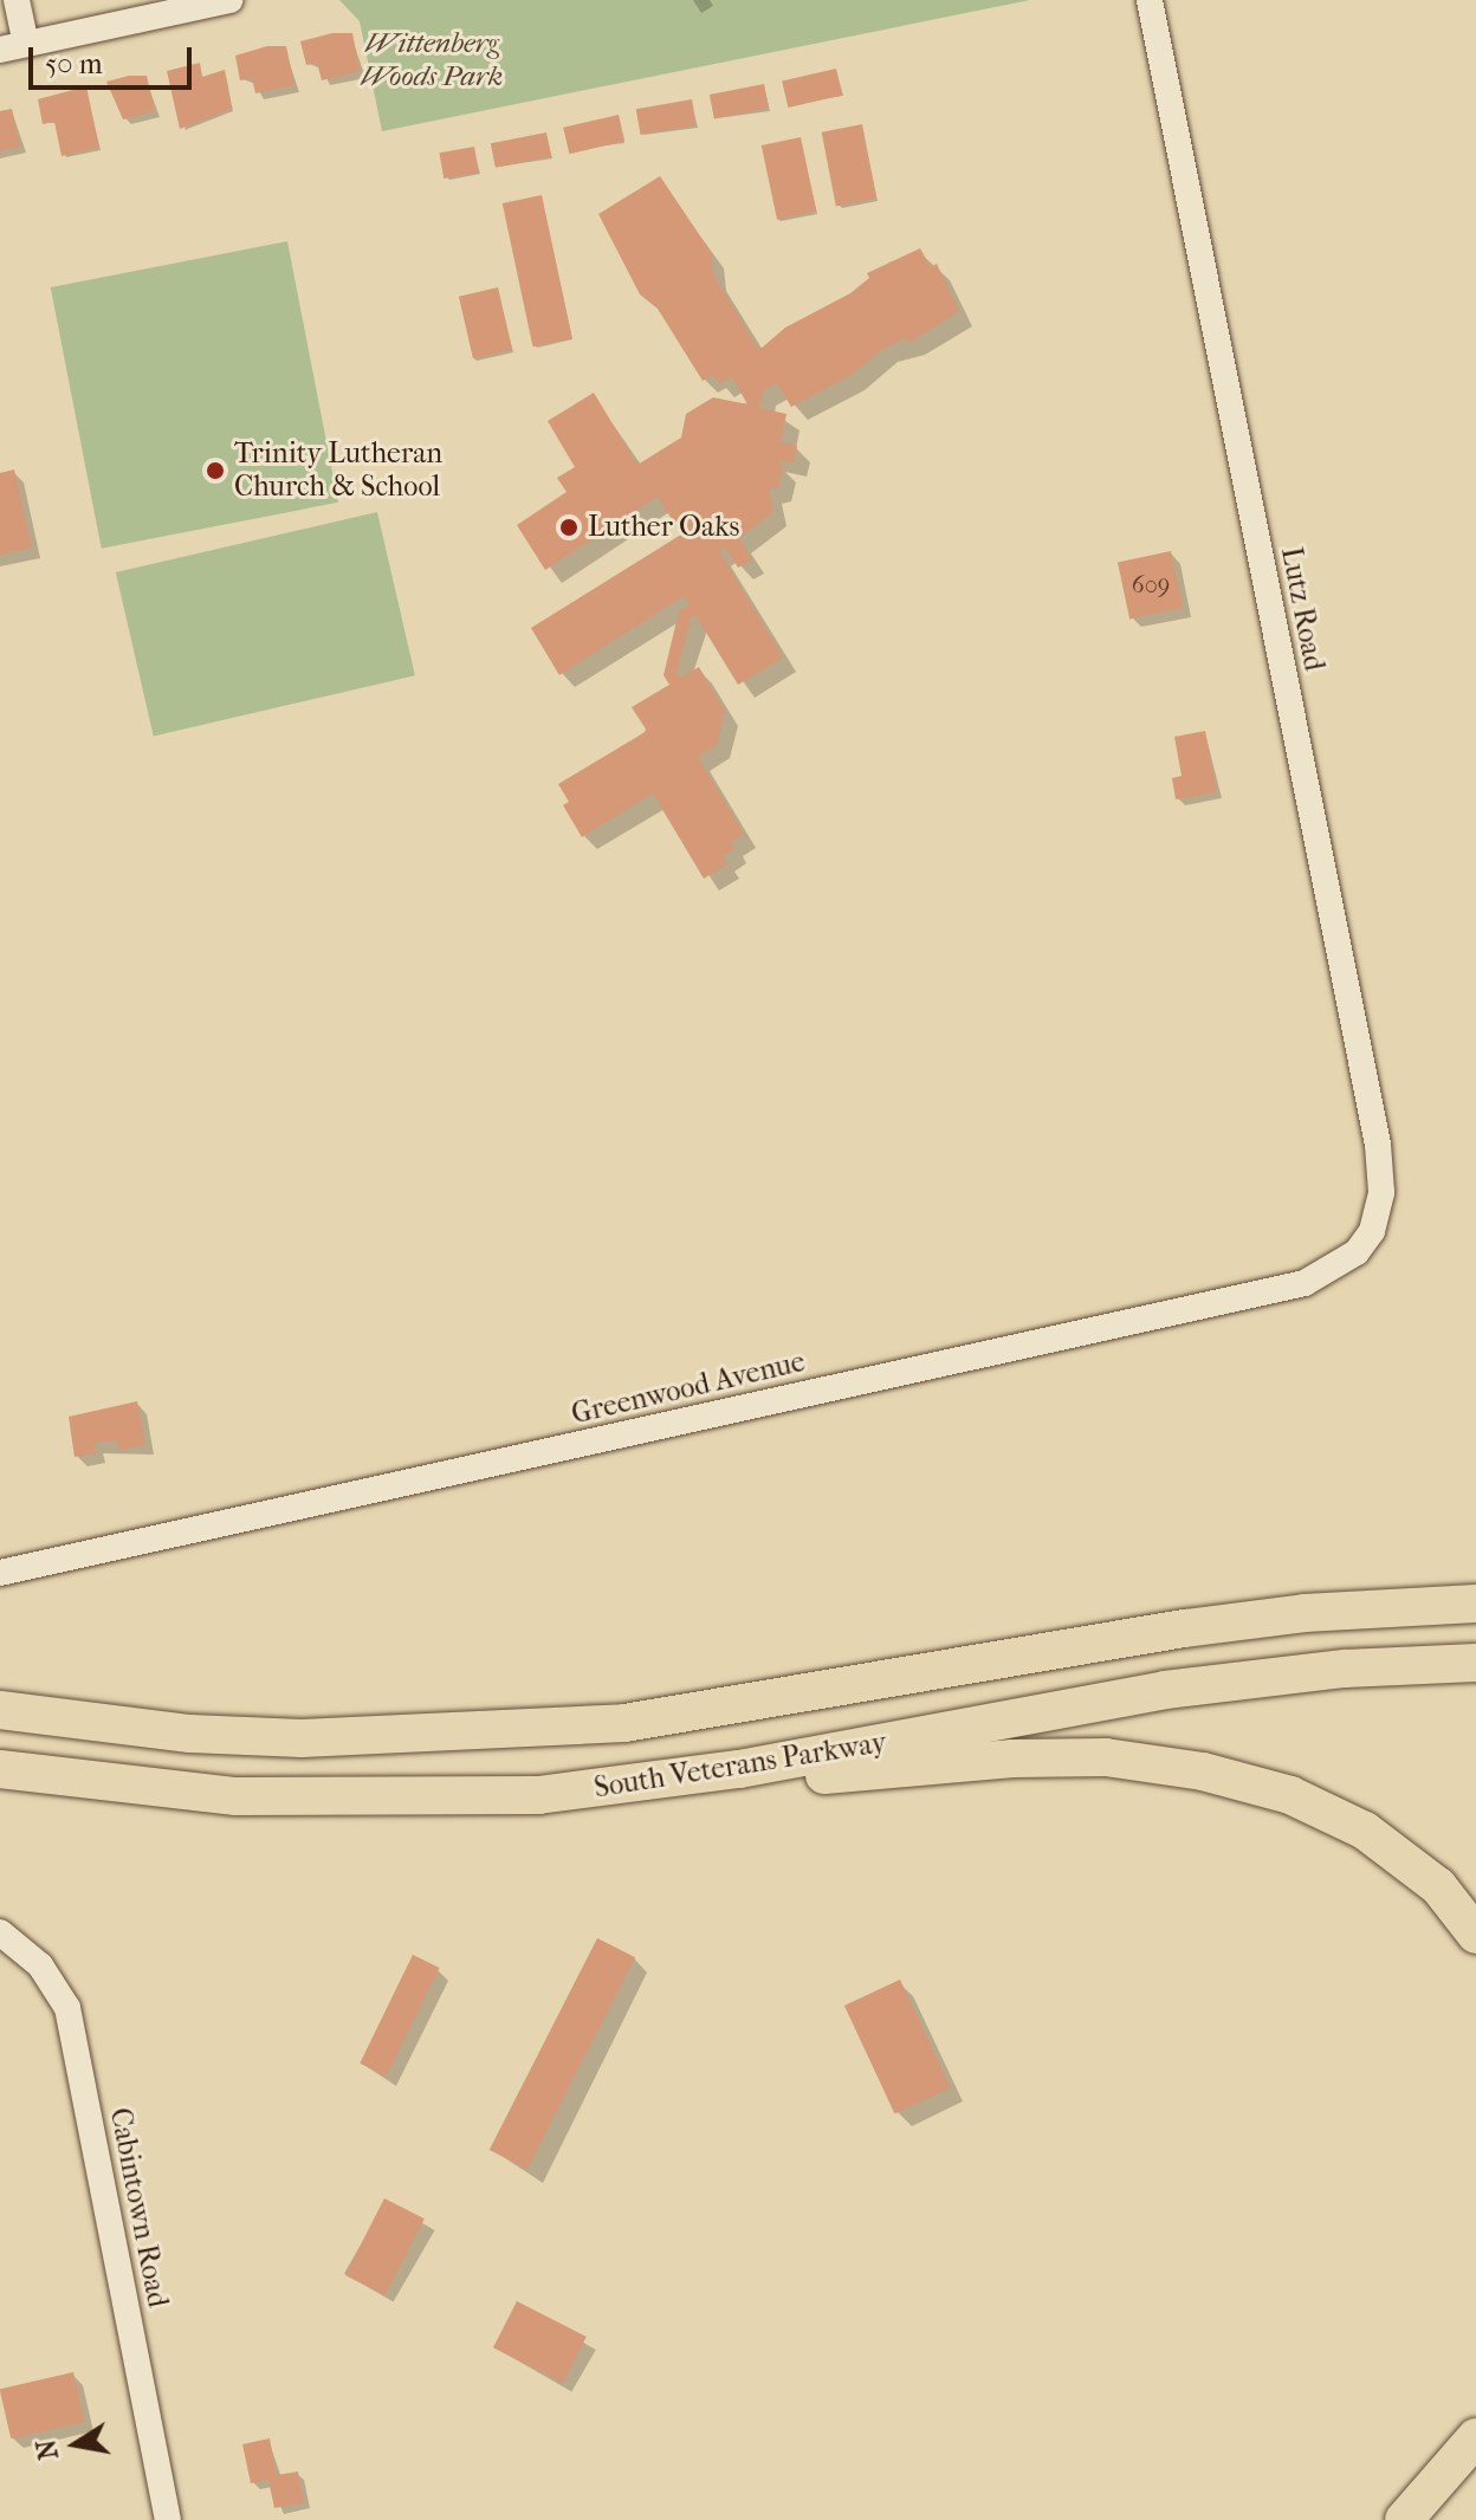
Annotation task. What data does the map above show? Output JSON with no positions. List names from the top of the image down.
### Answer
{
  "streets": {
    "highway": ["South Veterans Parkway"],
    "street": ["Lutz Road", "Greenwood Avenue", "Cabintown Road"]
  },
  "crossings": [
    ["Lutz Road", "Greenwood Avenue"]
  ],
  "parks": ["Wittenberg Woods Park"],
  "places": ["Trinity Lutheran Church & School", "Luther Oaks"],
  "house_numbers": ["609"],
  "scale_bar": "50 m",
  "north": "left"
}
